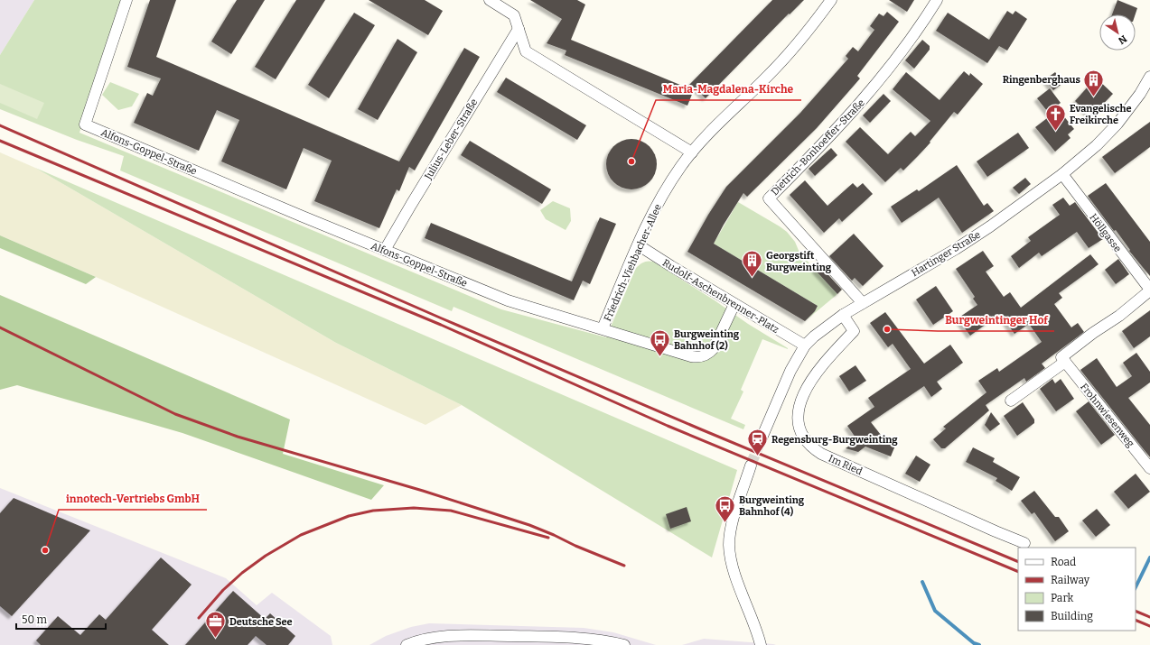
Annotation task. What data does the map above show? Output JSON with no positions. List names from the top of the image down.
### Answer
{
  "streets": {
    "street": [
      "Julius-Leber-Straße",
      "Dietrich-Bonhoeffer-Straße",
      "Alfons-Goppel-Straße",
      "Höllgasse",
      "Hartinger Straße",
      "Friedrich-Viehbacher-Allee",
      "Rudolf-Aschenbrenner-Platz",
      "Frohnwiesenweg",
      "Im Ried"
    ]
  },
  "crossings": [
    ["Julius-Leber-Straße", "Alfons-Goppel-Straße"],
    ["Dietrich-Bonhoeffer-Straße", "Hartinger Straße"],
    ["Alfons-Goppel-Straße", "Friedrich-Viehbacher-Allee"],
    ["Alfons-Goppel-Straße", "Rudolf-Aschenbrenner-Platz"],
    ["Höllgasse", "Hartinger Straße"],
    ["Hartinger Straße", "Rudolf-Aschenbrenner-Platz"],
    ["Hartinger Straße", "Im Ried"],
    ["Friedrich-Viehbacher-Allee", "Rudolf-Aschenbrenner-Platz"]
  ],
  "places": {
    "building": ["Ringenberghaus", "Georgstift Burgweinting"],
    "church": ["Evangelische Freikirche"],
    "other": ["Maria-Magdalena-Kirche", "Burgweintinger Hof", "innotech-Vertriebs GmbH"],
    "bus stop": ["Burgweinting Bahnhof (2)", "Burgweinting Bahnhof (4)"],
    "station": ["Regensburg-Burgweinting"],
    "office": ["Deutsche See"]
  },
  "legend": [
    "Road",
    "Railway",
    "Park",
    "Building"
  ],
  "scale_bar": "50 m",
  "north": "bottom right"
}
